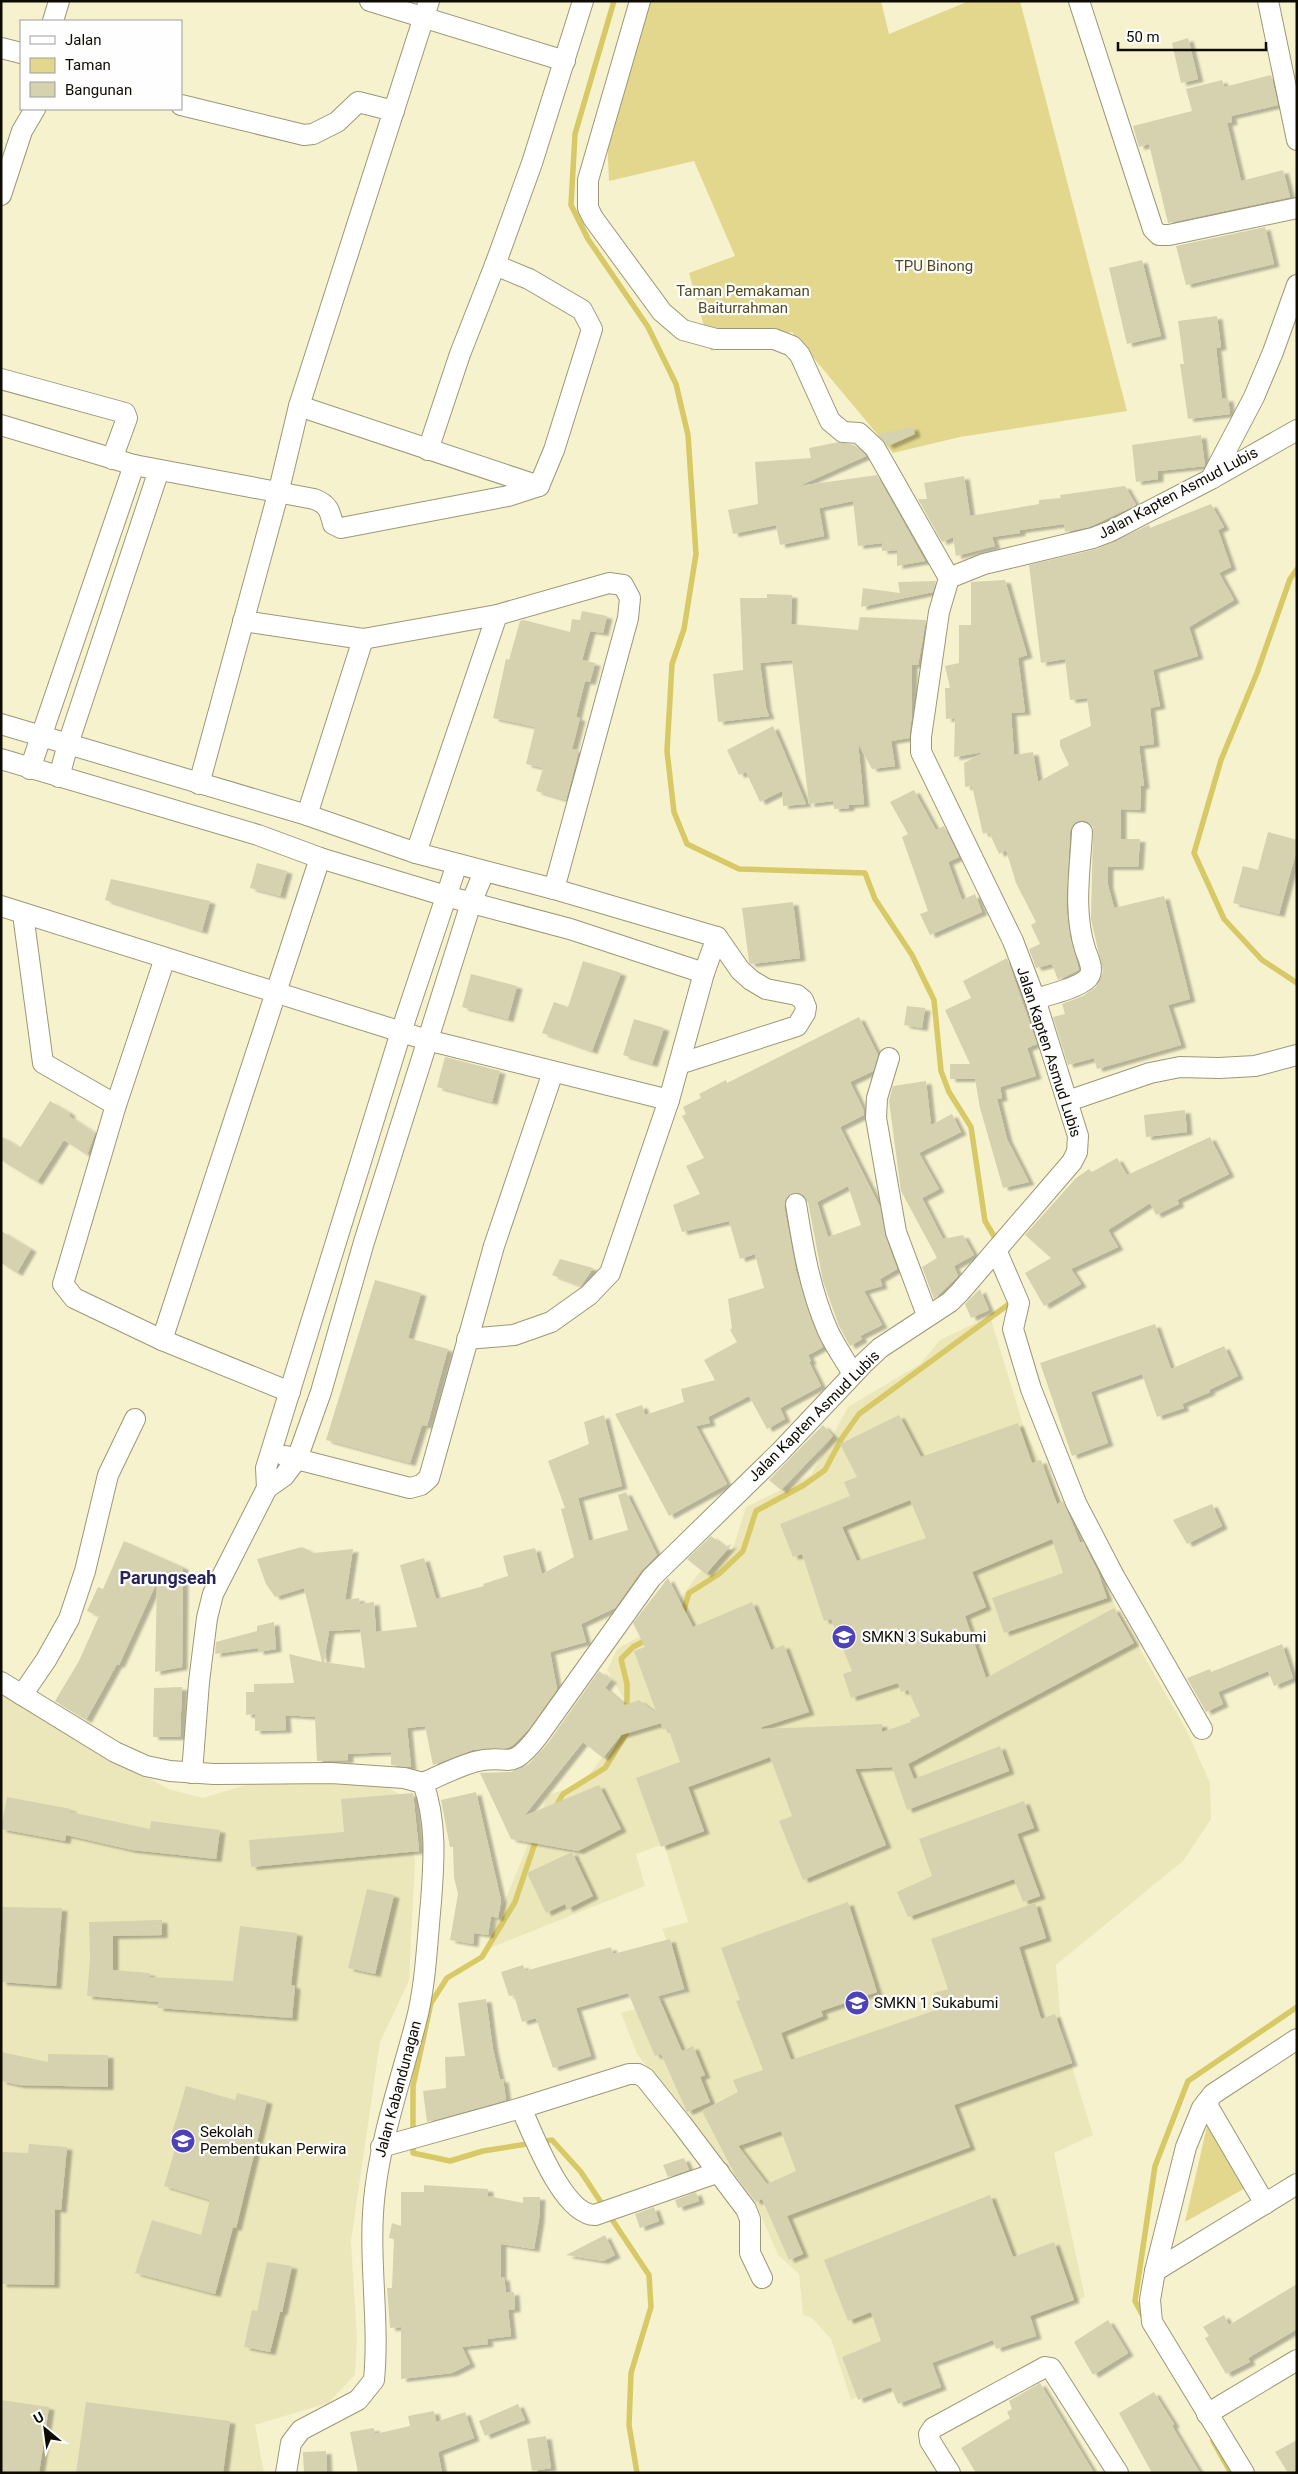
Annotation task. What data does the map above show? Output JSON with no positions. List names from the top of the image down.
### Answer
{
  "streets": {
    "street": ["Jalan Kapten Asmud Lubis", "Jalan Kabandunagan"]
  },
  "crossings": [
    ["Jalan Kapten Asmud Lubis", "Jalan Kabandunagan"]
  ],
  "districts": ["Parungseah"],
  "parks": ["TPU Binong", "Taman Pemakaman Baiturrahman"],
  "places": {
    "school or university": ["SMKN 3 Sukabumi", "SMKN 1 Sukabumi", "Sekolah Pembentukan Perwira"]
  },
  "legend": ["Jalan", "Taman", "Bangunan"],
  "scale_bar": "50 m",
  "north": "top left"
}
